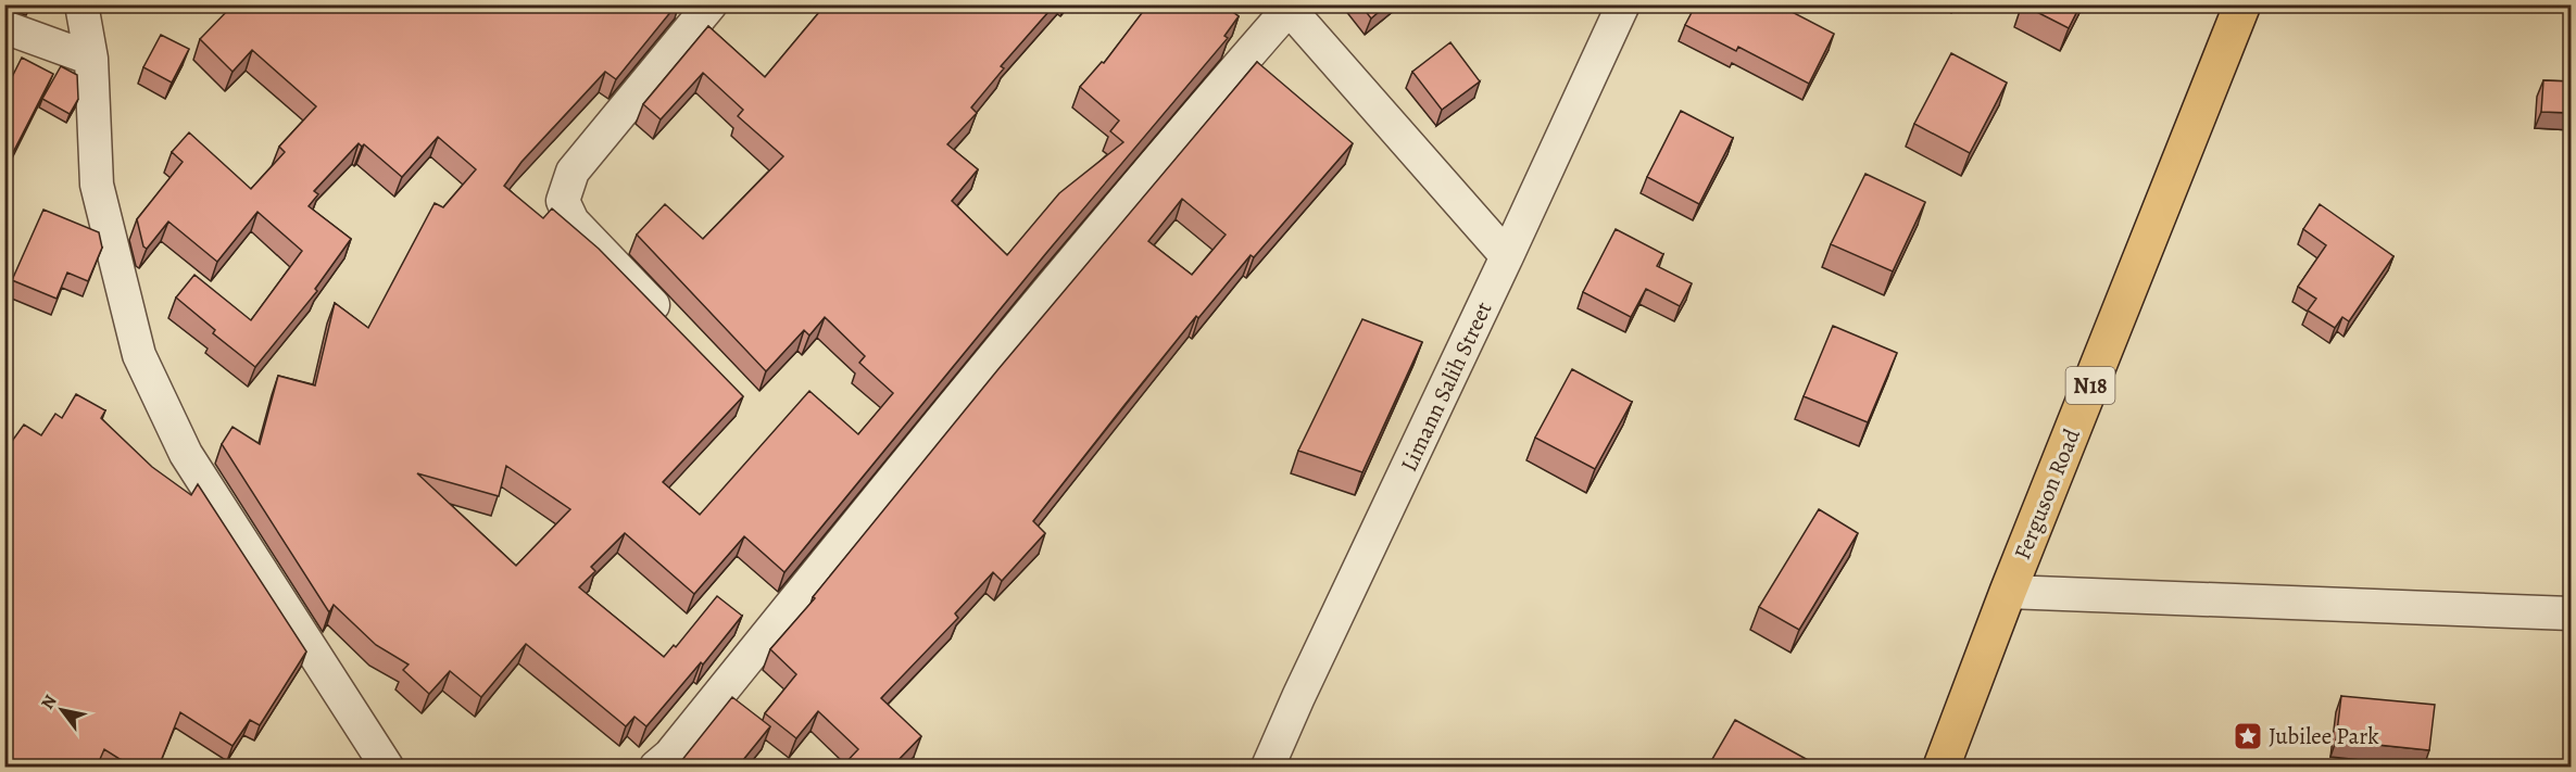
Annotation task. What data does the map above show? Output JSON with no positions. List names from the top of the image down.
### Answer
{
  "streets": {
    "highway": ["N18", "Ferguson Road"],
    "street": ["Limann Salih Street"]
  },
  "places": {
    "place": ["Jubilee Park"]
  },
  "north": "top left"
}
